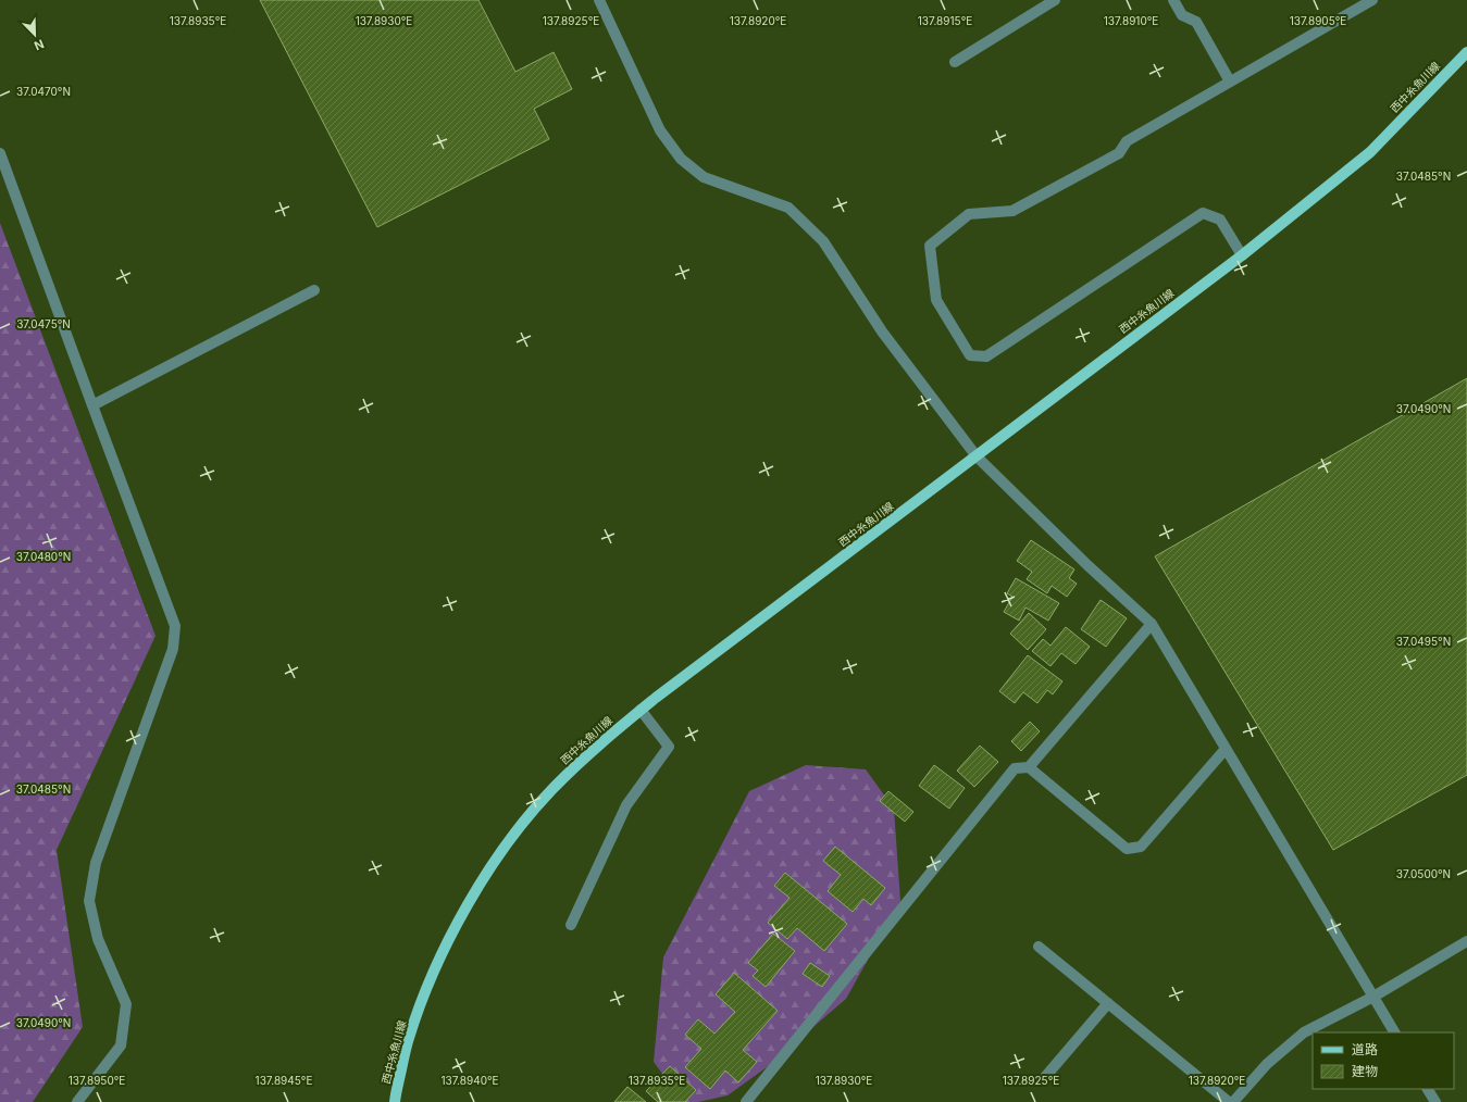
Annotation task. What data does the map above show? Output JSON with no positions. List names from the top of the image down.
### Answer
{
  "streets": {
    "main road": ["西中糸魚川線"]
  },
  "legend": ["道路", "建物"],
  "north": "bottom right",
  "coordinates": [
    "137.8935°E",
    "137.8930°E",
    "137.8925°E",
    "137.8920°E",
    "137.8915°E",
    "137.8910°E",
    "137.8905°E",
    "37.0470°N",
    "37.0485°N",
    "37.0475°N",
    "37.0490°N",
    "37.0480°N",
    "37.0495°N",
    "37.0500°N",
    "137.8950°E",
    "137.8945°E",
    "137.8940°E"
  ]
}
